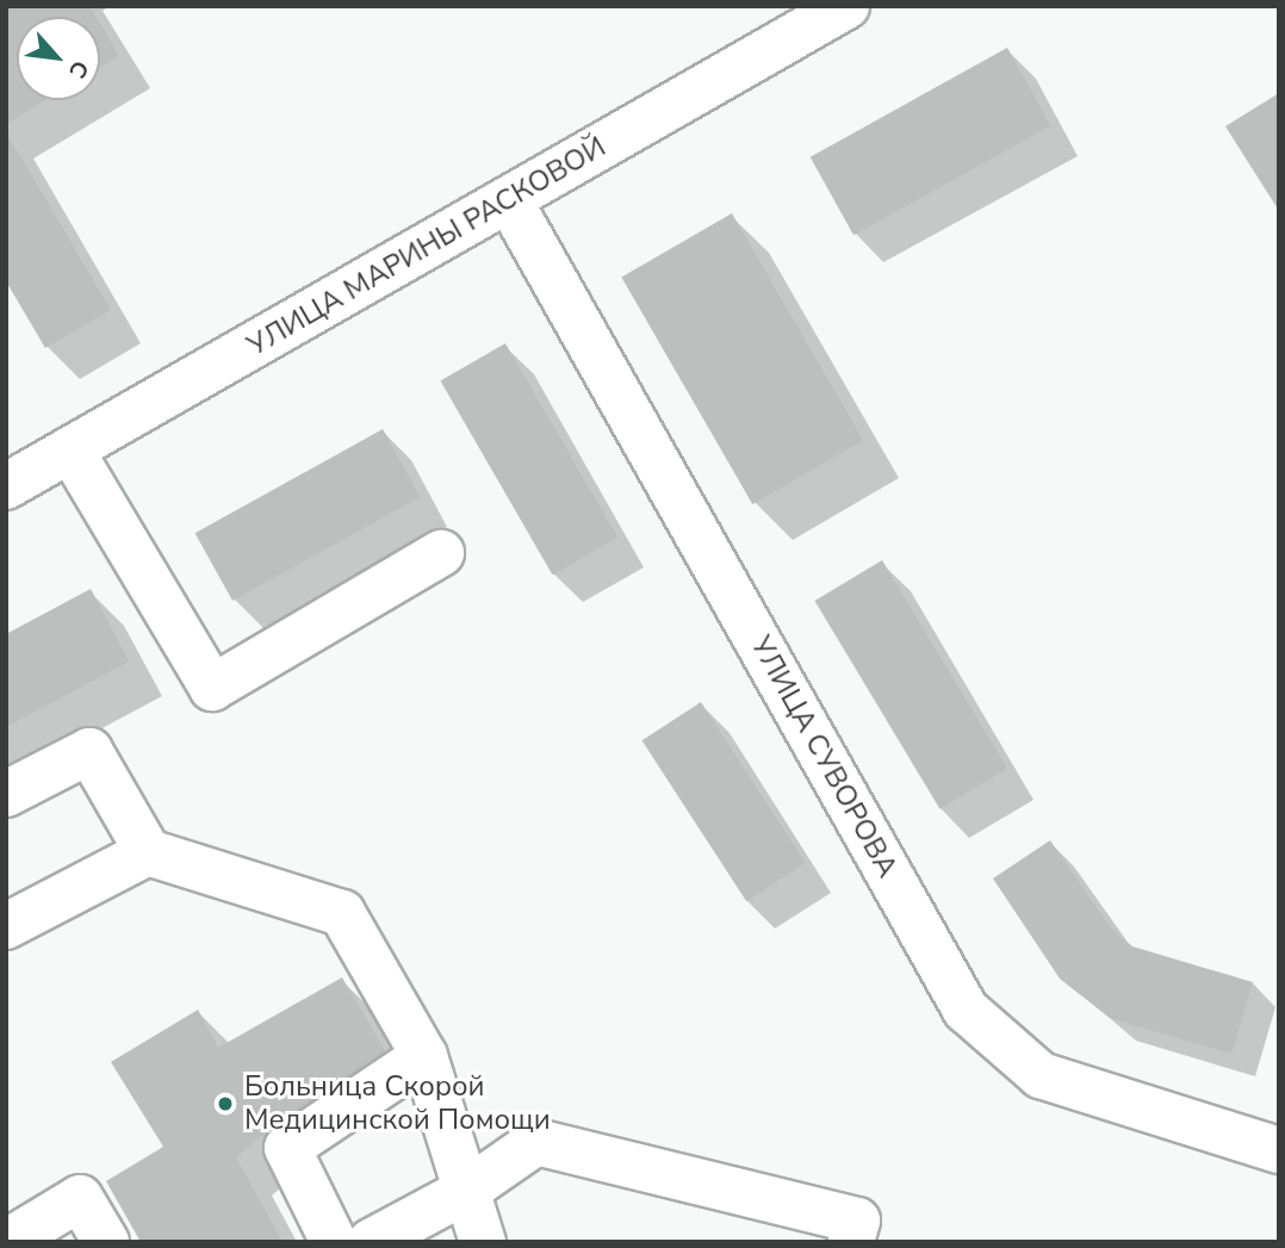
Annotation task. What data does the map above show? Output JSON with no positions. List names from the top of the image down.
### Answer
{
  "streets": {
    "street": ["УЛИЦА МАРИНЫ РАСКОВОЙ", "УЛИЦА СУВОРОВА"]
  },
  "crossings": [
    ["УЛИЦА МАРИНЫ РАСКОВОЙ", "УЛИЦА СУВОРОВА"]
  ],
  "places": ["Больница Скорой Медицинской Помощи"],
  "north": "bottom right"
}
